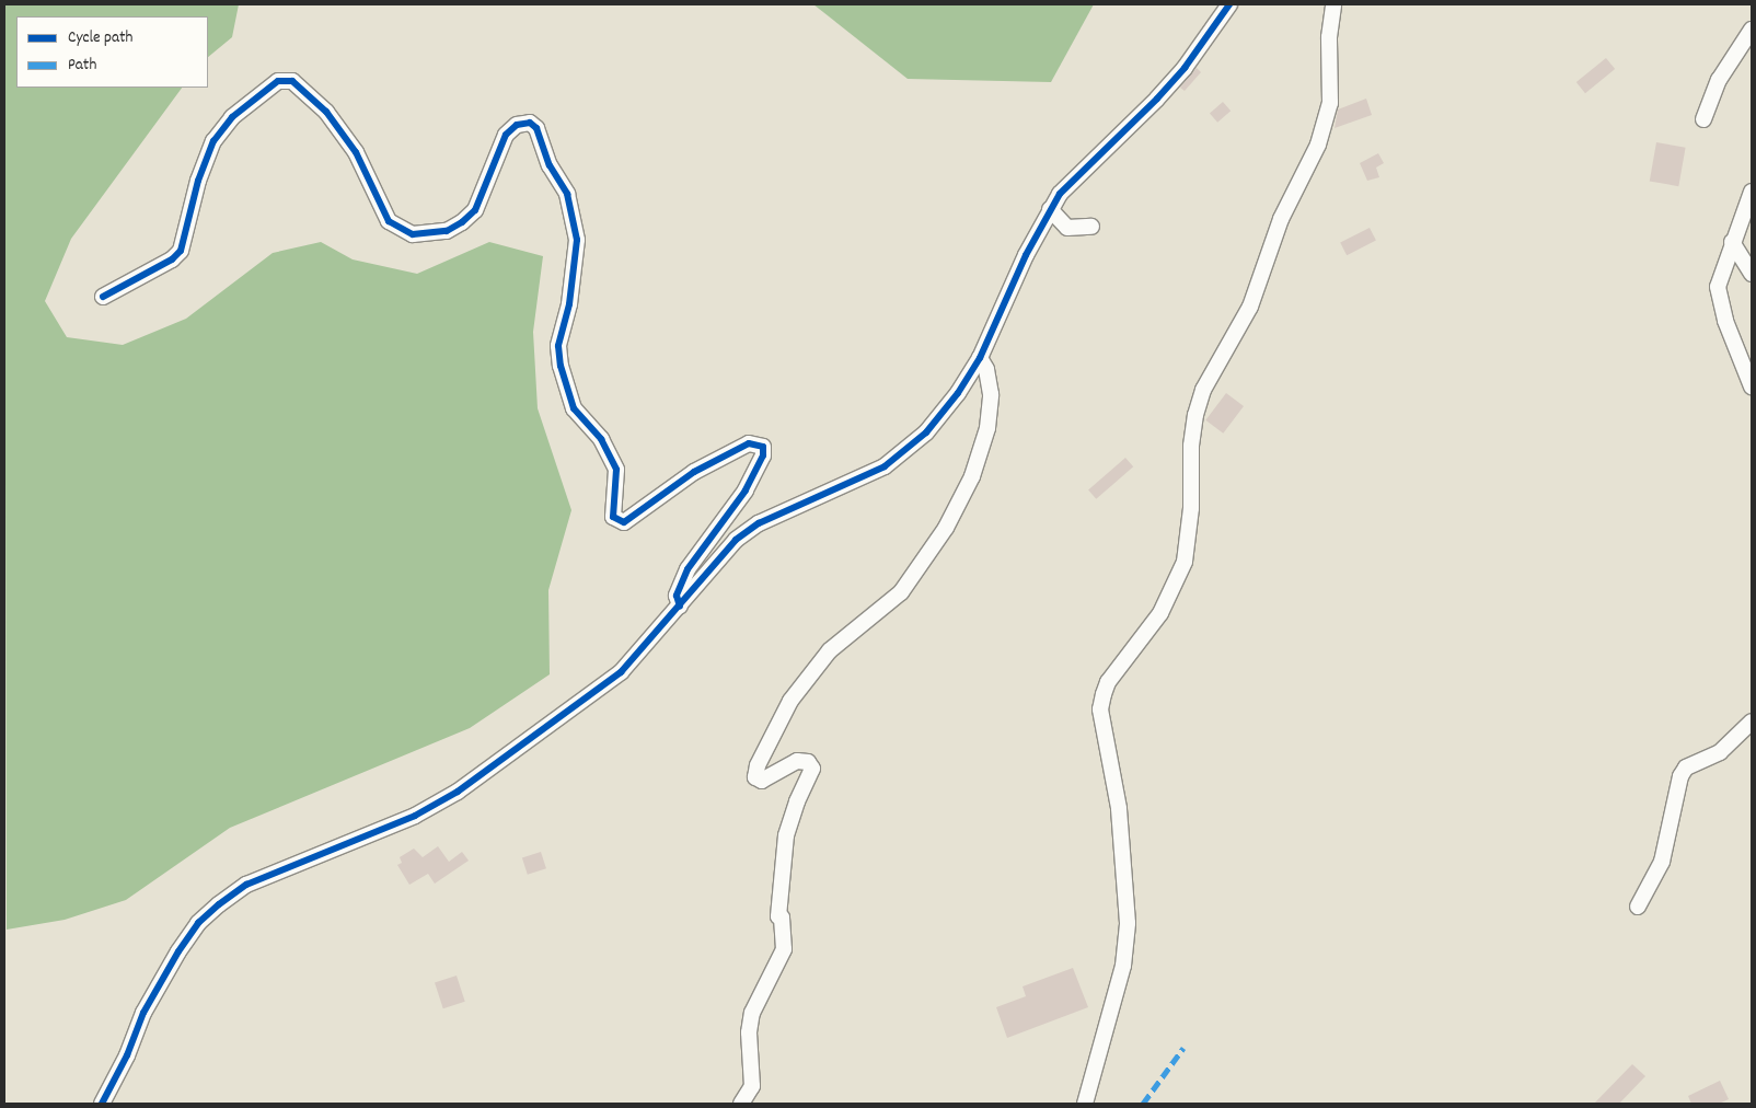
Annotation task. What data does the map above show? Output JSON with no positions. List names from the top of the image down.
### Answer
{
  "legend": ["Cycle path", "Path"]
}
